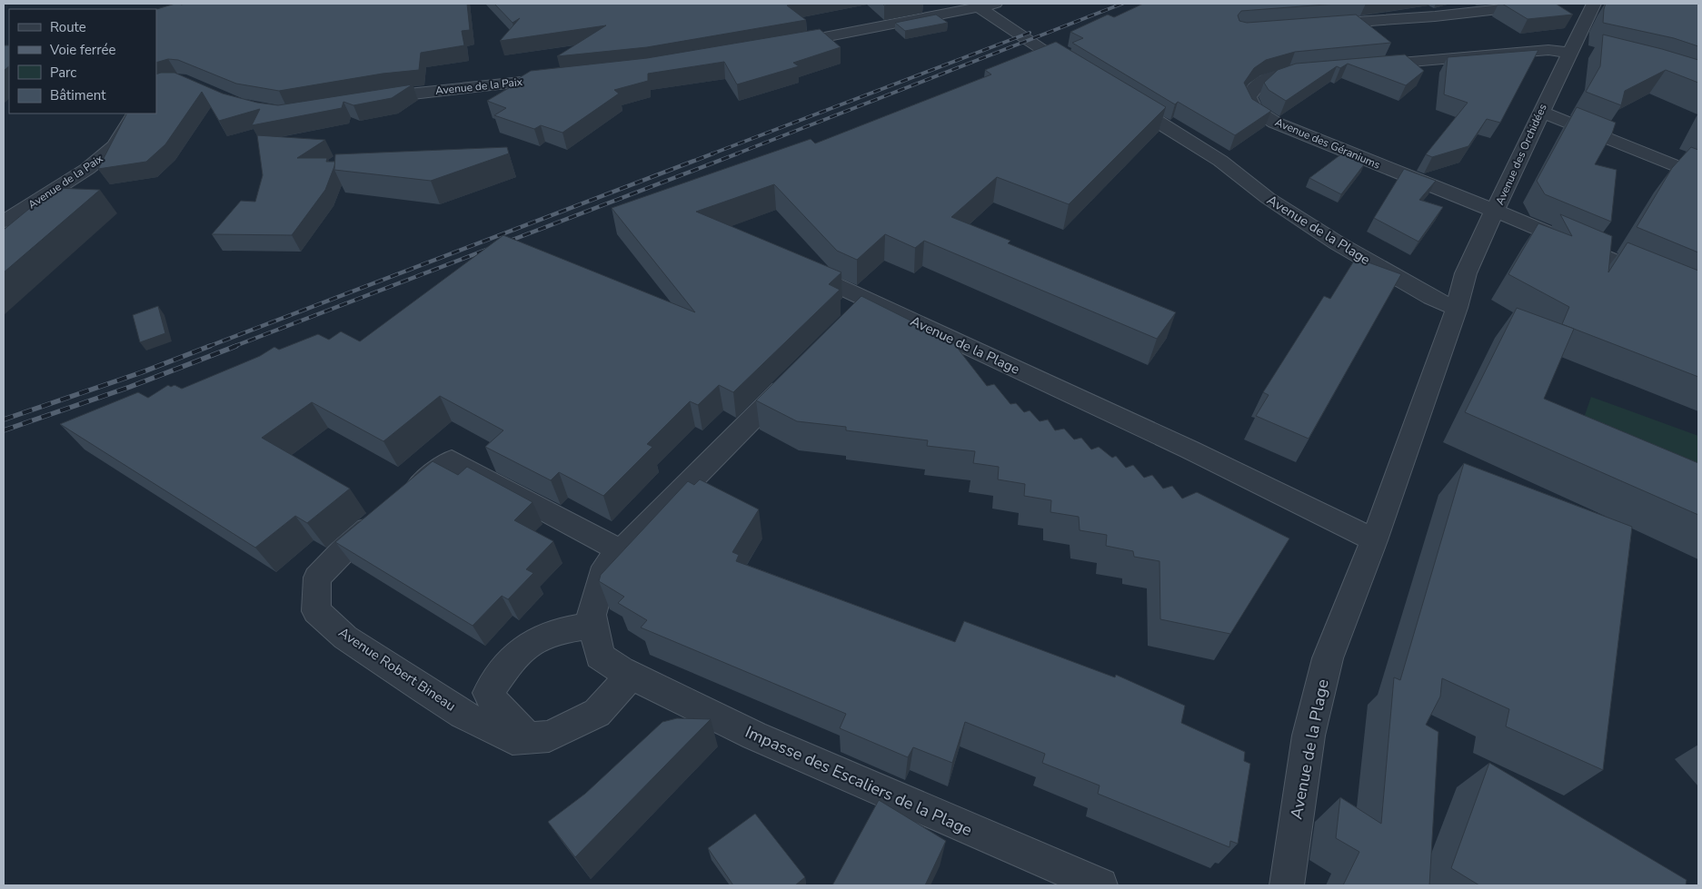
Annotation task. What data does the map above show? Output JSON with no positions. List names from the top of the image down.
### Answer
{
  "streets": {
    "street": [
      "Avenue de la Paix",
      "Avenue des Géraniums",
      "Avenue des Orchidées",
      "Avenue de la Plage",
      "Avenue Robert Bineau",
      "Impasse des Escaliers de la Plage"
    ]
  },
  "crossings": [
    ["Avenue des Géraniums", "Avenue des Orchidées"],
    ["Avenue des Orchidées", "Avenue de la Plage"],
    ["Avenue Robert Bineau", "Impasse des Escaliers de la Plage"]
  ],
  "legend": [
    "Route",
    "Voie ferrée",
    "Parc",
    "Bâtiment"
  ]
}
